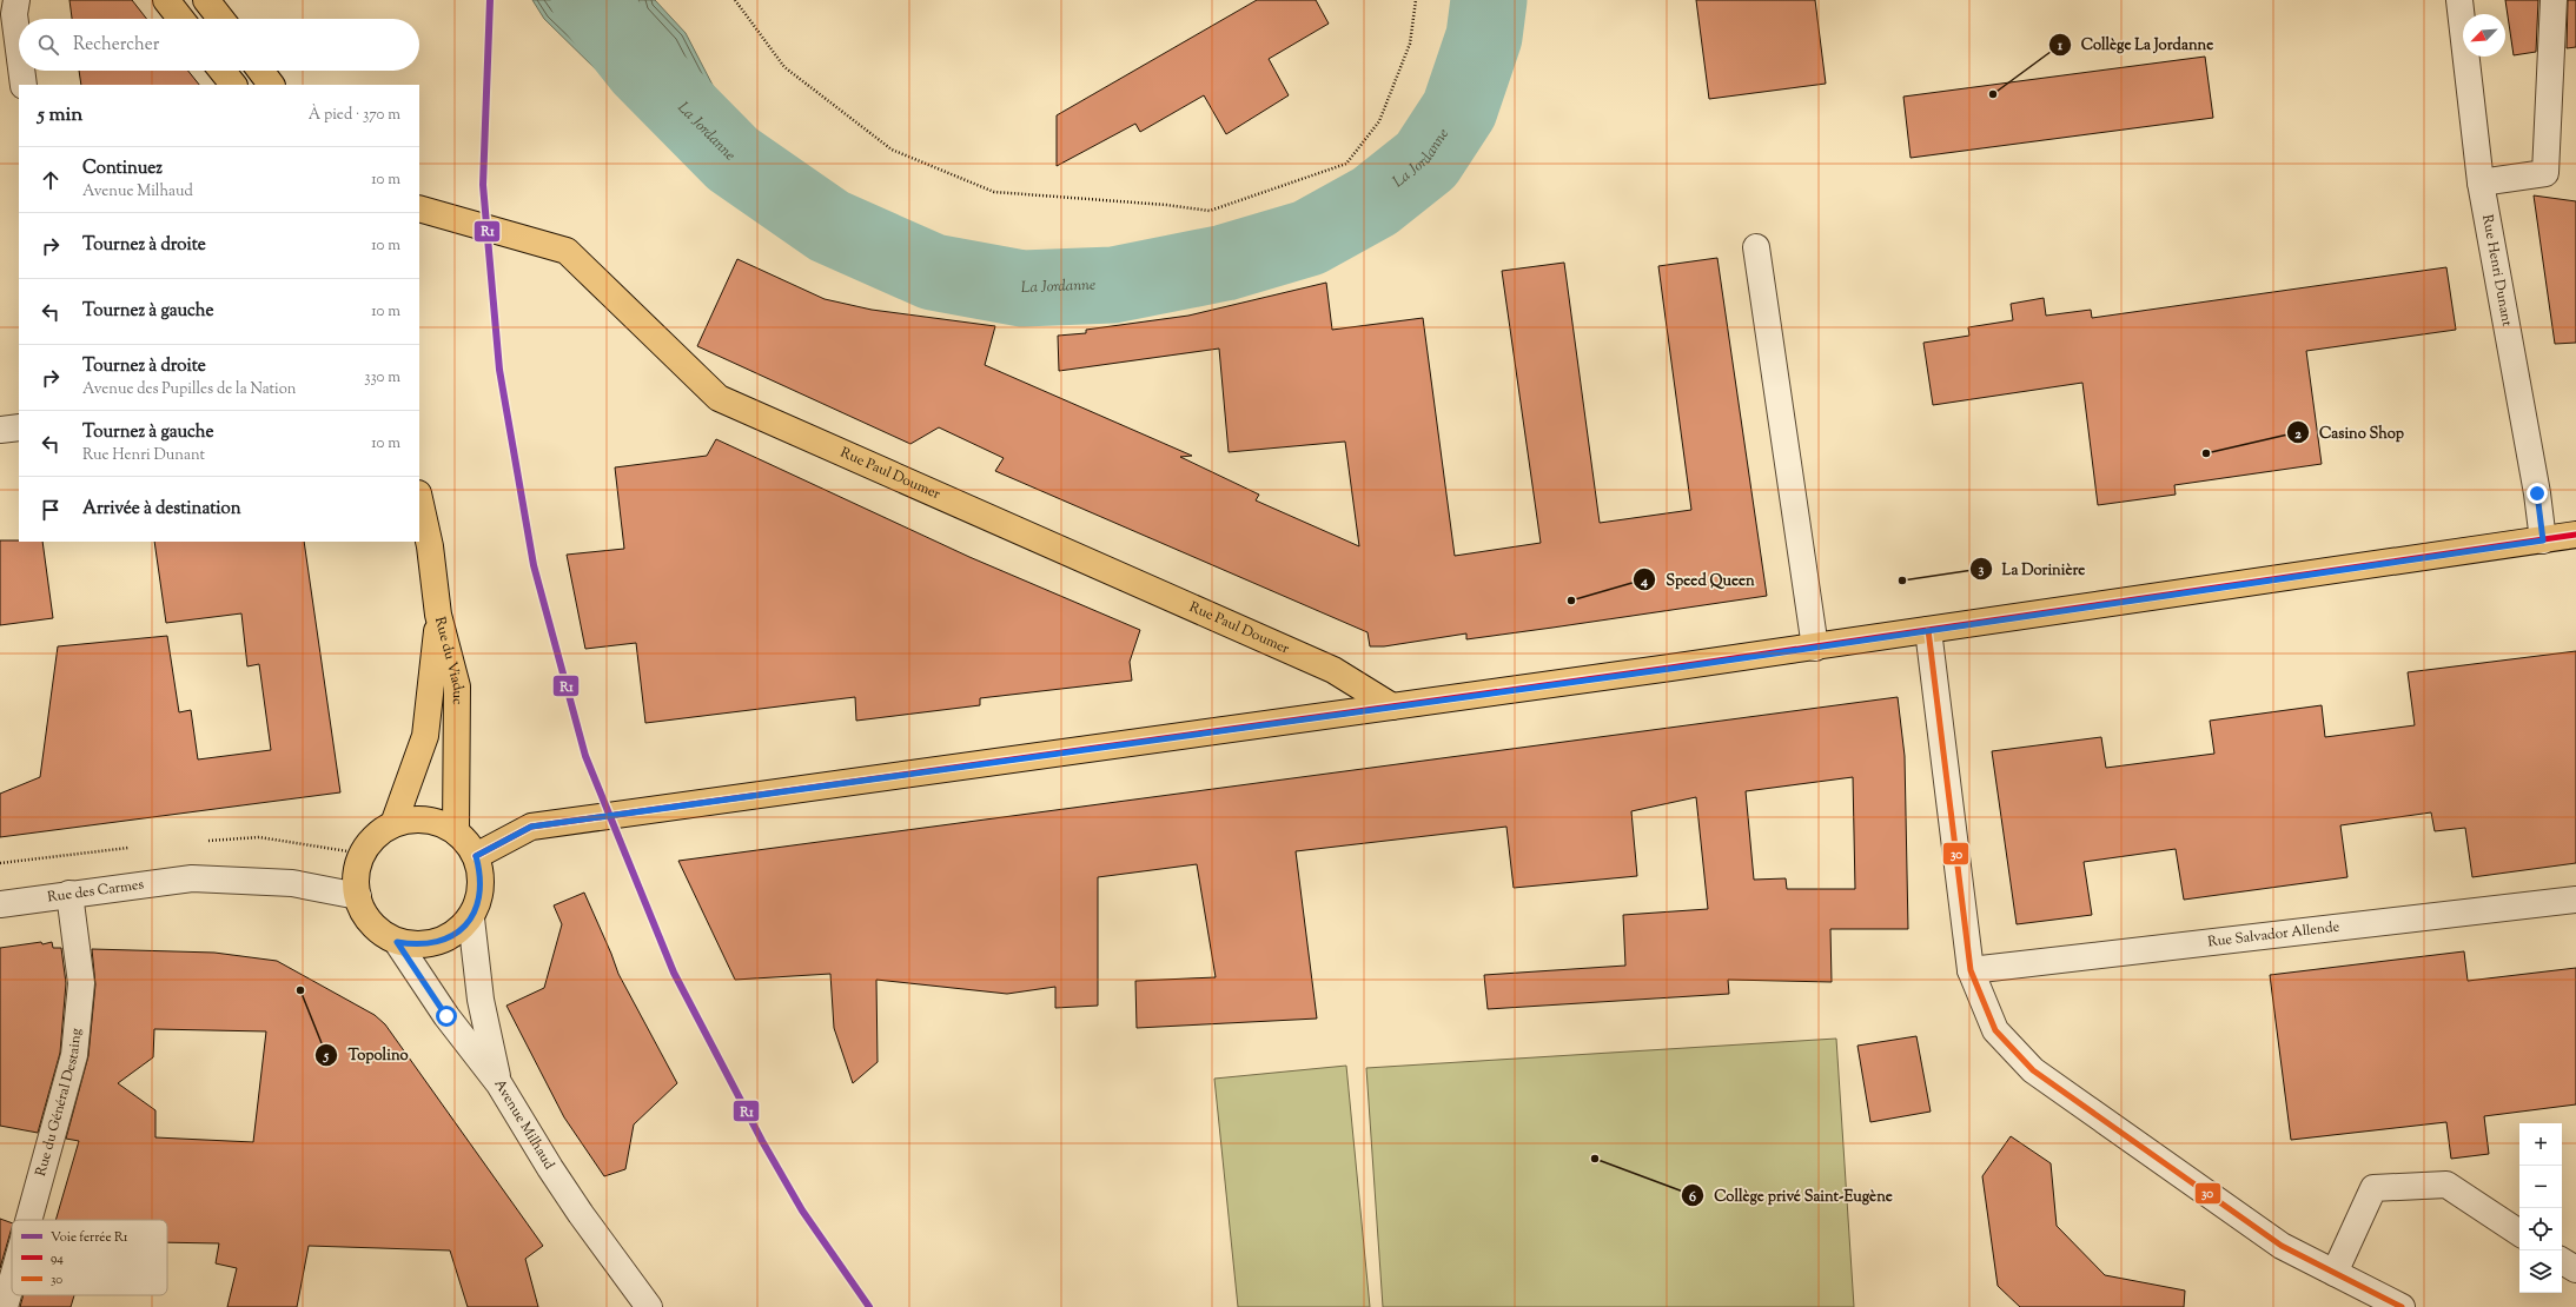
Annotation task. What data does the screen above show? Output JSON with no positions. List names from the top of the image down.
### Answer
{
  "streets": {
    "main road": ["Rue Paul Doumer", "Rue du Viaduc"],
    "street": [
      "Rue Henri Dunant",
      "Rue des Carmes",
      "Rue Salvador Allende",
      "Rue du Général Destaing",
      "Avenue Milhaud"
    ]
  },
  "crossings": [
    ["Rue du Viaduc", "Rue des Carmes"],
    ["Rue du Viaduc", "Avenue Milhaud"],
    ["Rue des Carmes", "Rue du Général Destaing"],
    ["Rue des Carmes", "Avenue Milhaud"]
  ],
  "water": ["La Jordanne"],
  "places": [
    "Collège La Jordanne",
    "Casino Shop",
    "La Dorinière",
    "Speed Queen",
    "Topolino",
    "Collège privé Saint-Eugène"
  ],
  "lines": ["rail line R1", "transit line 94", "transit line 30"],
  "legend": ["Voie ferrée R1", "94", "30"],
  "north": "bottom left",
  "page": {
    "search": "Rechercher",
    "heading": ["5 min", "À pied · 370 m"],
    "list": [
      ["Continuez", "Avenue Milhaud", "10 m"],
      ["Tournez à droite", "10 m"],
      ["Tournez à gauche", "10 m"],
      ["Tournez à droite", "Avenue des Pupilles de la Nation", "330 m"],
      ["Tournez à gauche", "Rue Henri Dunant", "10 m"],
      "Arrivée à destination"
    ],
    "map_buttons": ["+", "−"]
  }
}
